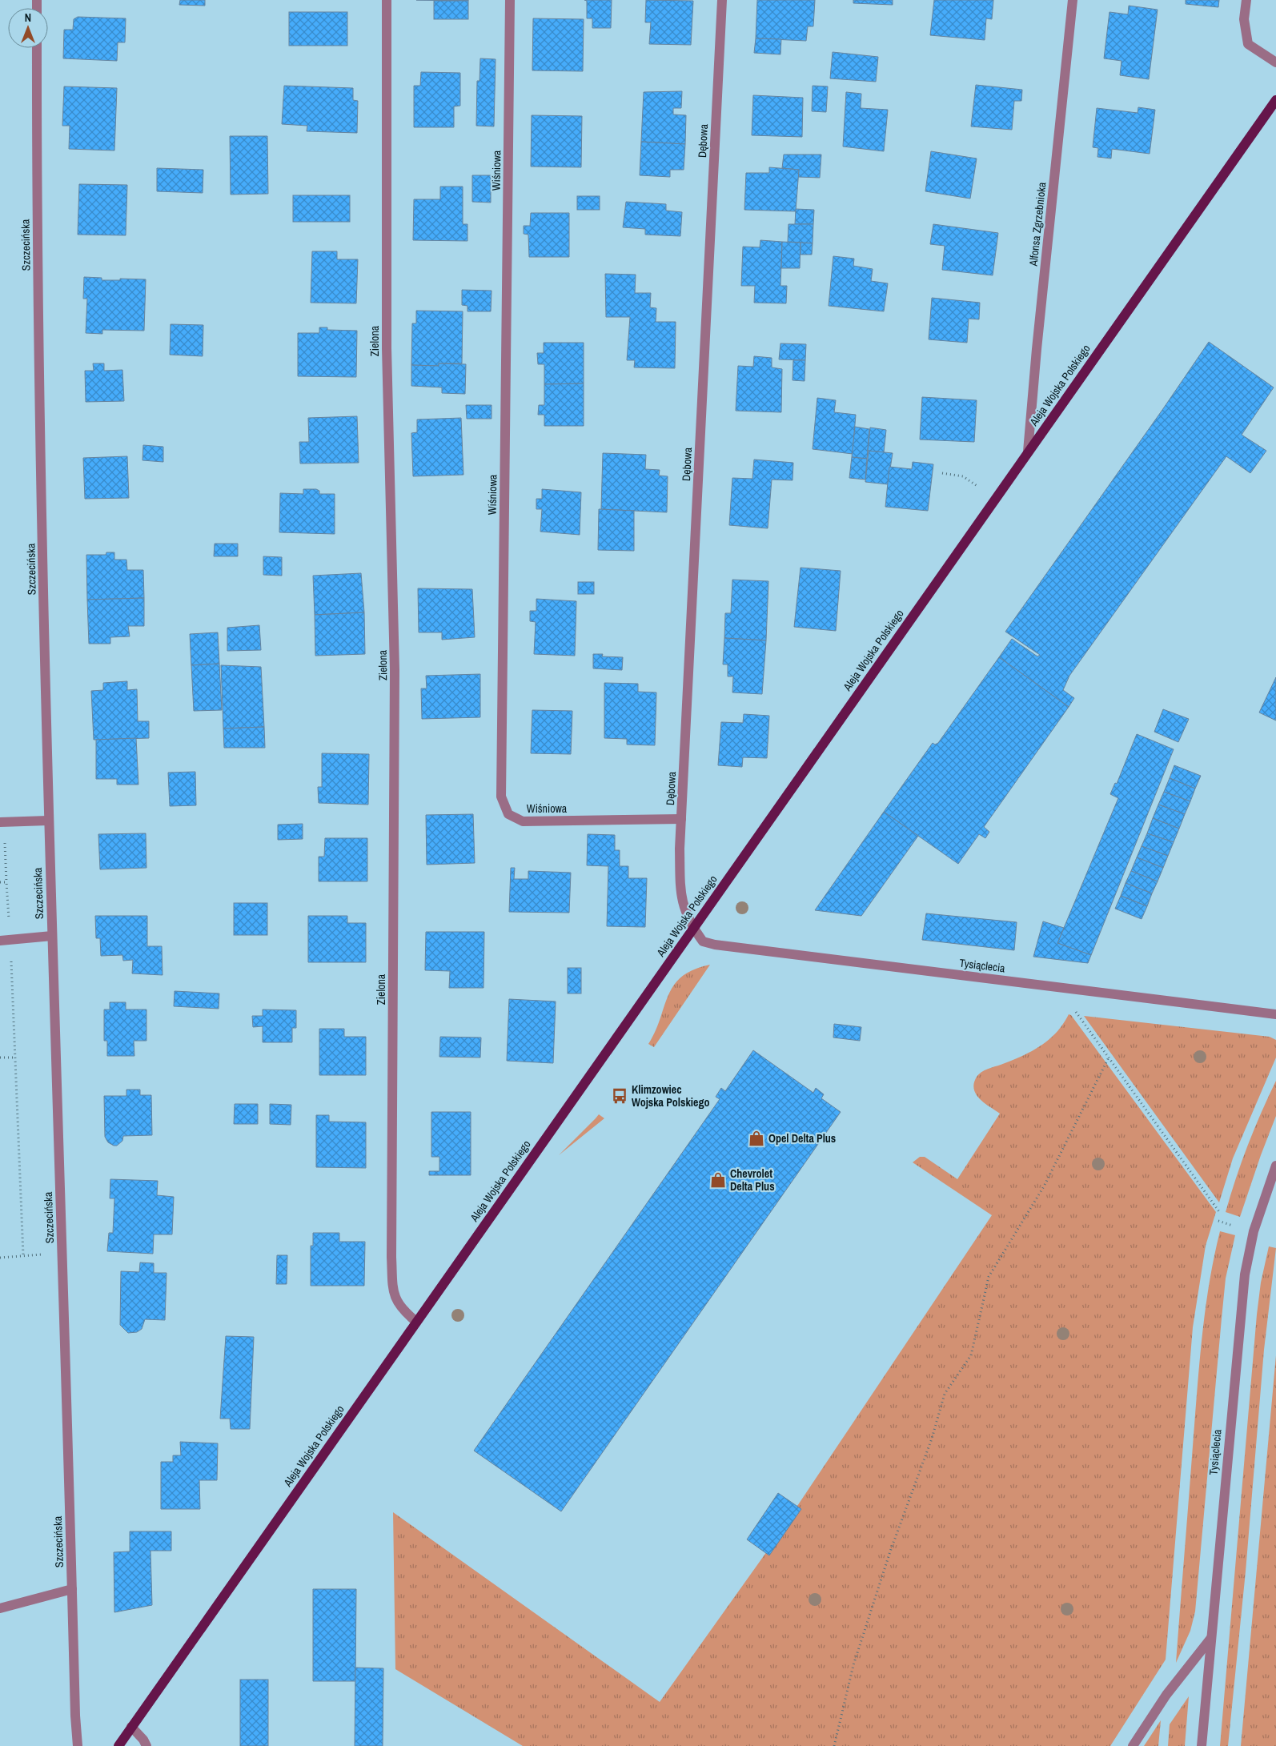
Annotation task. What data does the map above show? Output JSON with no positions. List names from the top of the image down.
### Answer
{
  "streets": {
    "main road": ["Aleja Wojska Polskiego"],
    "street": [
      "Dębowa",
      "Wiśniowa",
      "Alfonsa Zgrzebnioka",
      "Szczecińska",
      "Zielona",
      "Tysiąclecia"
    ]
  },
  "crossings": [
    ["Dębowa", "Wiśniowa"],
    ["Dębowa", "Aleja Wojska Polskiego"],
    ["Dębowa", "Tysiąclecia"],
    ["Alfonsa Zgrzebnioka", "Aleja Wojska Polskiego"],
    ["Zielona", "Aleja Wojska Polskiego"],
    ["Aleja Wojska Polskiego", "Tysiąclecia"]
  ],
  "places": {
    "bus stop": ["Klimzowiec Wojska Polskiego"],
    "shop": ["Opel Delta Plus", "Chevrolet Delta Plus"]
  },
  "north": "top"
}
